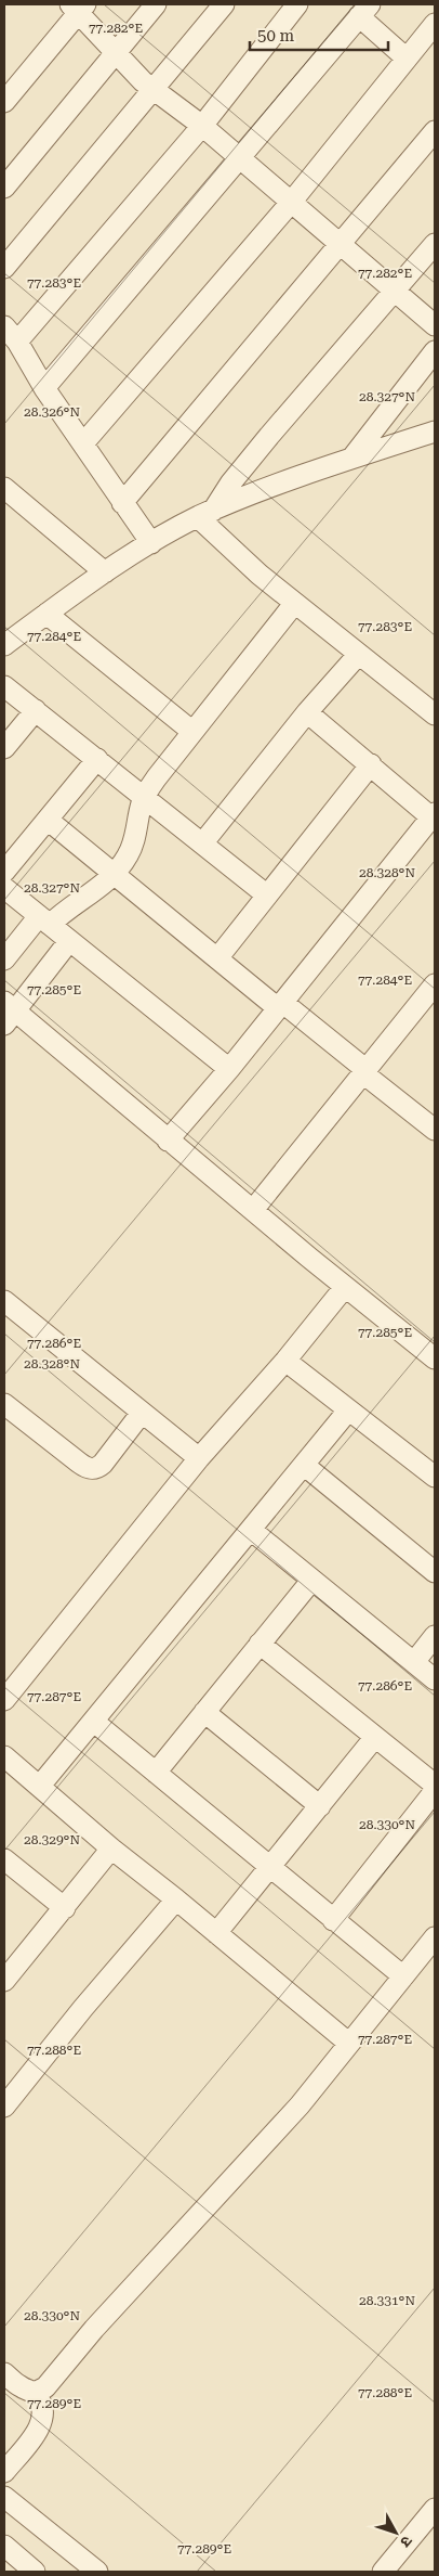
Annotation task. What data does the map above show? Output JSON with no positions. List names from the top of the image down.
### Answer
{
  "scale_bar": "50 m",
  "north": "bottom right",
  "coordinates": [
    "77.282°E",
    "77.283°E",
    "28.327°N",
    "28.326°N",
    "77.284°E",
    "28.328°N",
    "77.285°E",
    "77.286°E",
    "77.287°E",
    "28.330°N",
    "28.329°N",
    "77.288°E",
    "28.331°N",
    "77.289°E"
  ]
}
